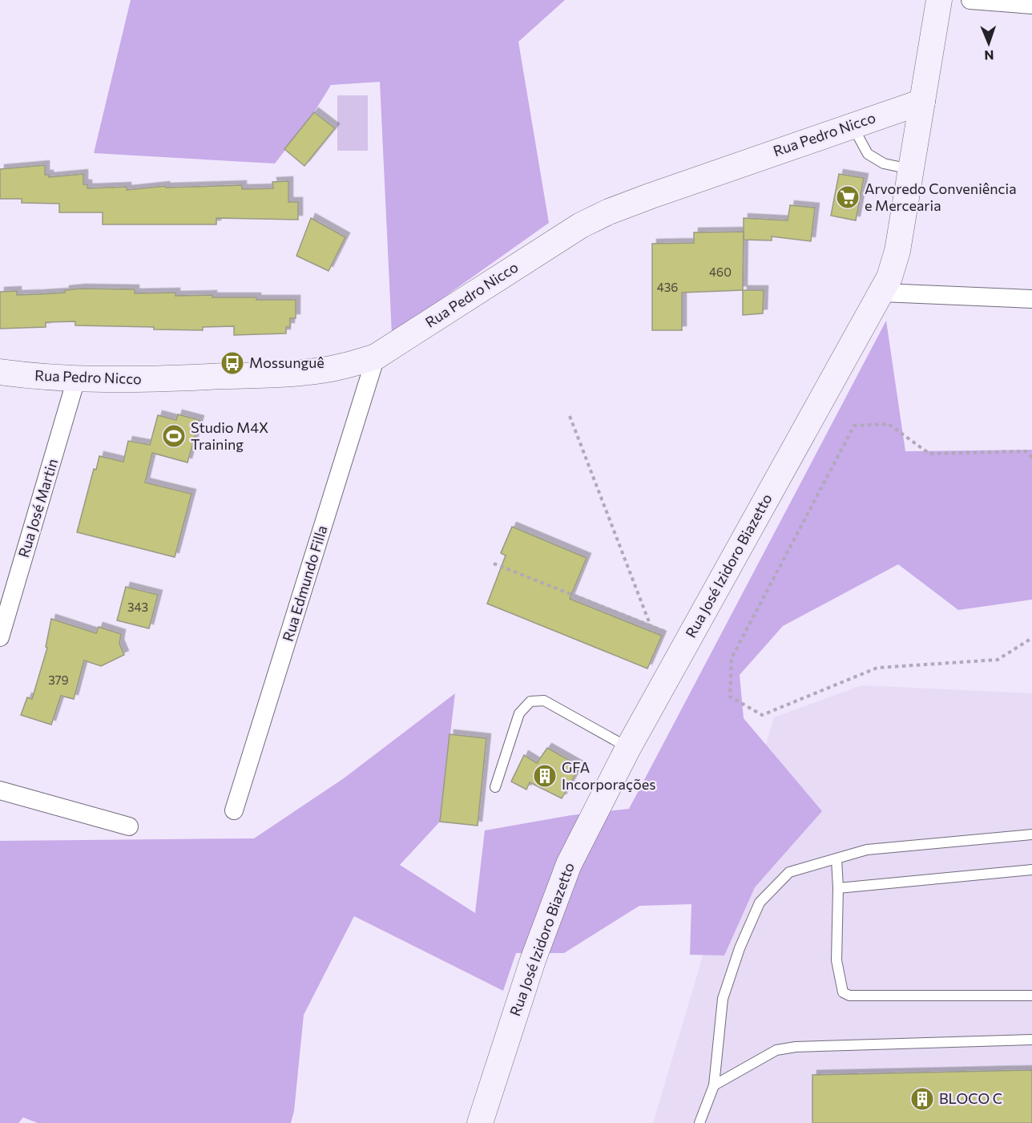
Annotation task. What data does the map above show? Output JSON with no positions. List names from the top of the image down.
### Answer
{
  "streets": {
    "street": [
      "Rua Pedro Nicco",
      "Rua José Martin",
      "Rua José Izidoro Biazetto",
      "Rua Edmundo Filla"
    ]
  },
  "crossings": [
    ["Rua Pedro Nicco", "Rua José Martin"],
    ["Rua Pedro Nicco", "Rua José Izidoro Biazetto"],
    ["Rua Pedro Nicco", "Rua Edmundo Filla"]
  ],
  "places": {
    "supermarket": ["Arvoredo Conveniência e Mercearia"],
    "bus stop": ["Mossunguê"],
    "sports": ["Studio M4X Training"],
    "building": ["GFA Incorporações", "BLOCO C"]
  },
  "house_numbers": [
    "460",
    "436",
    "343",
    "379"
  ],
  "north": "bottom"
}
